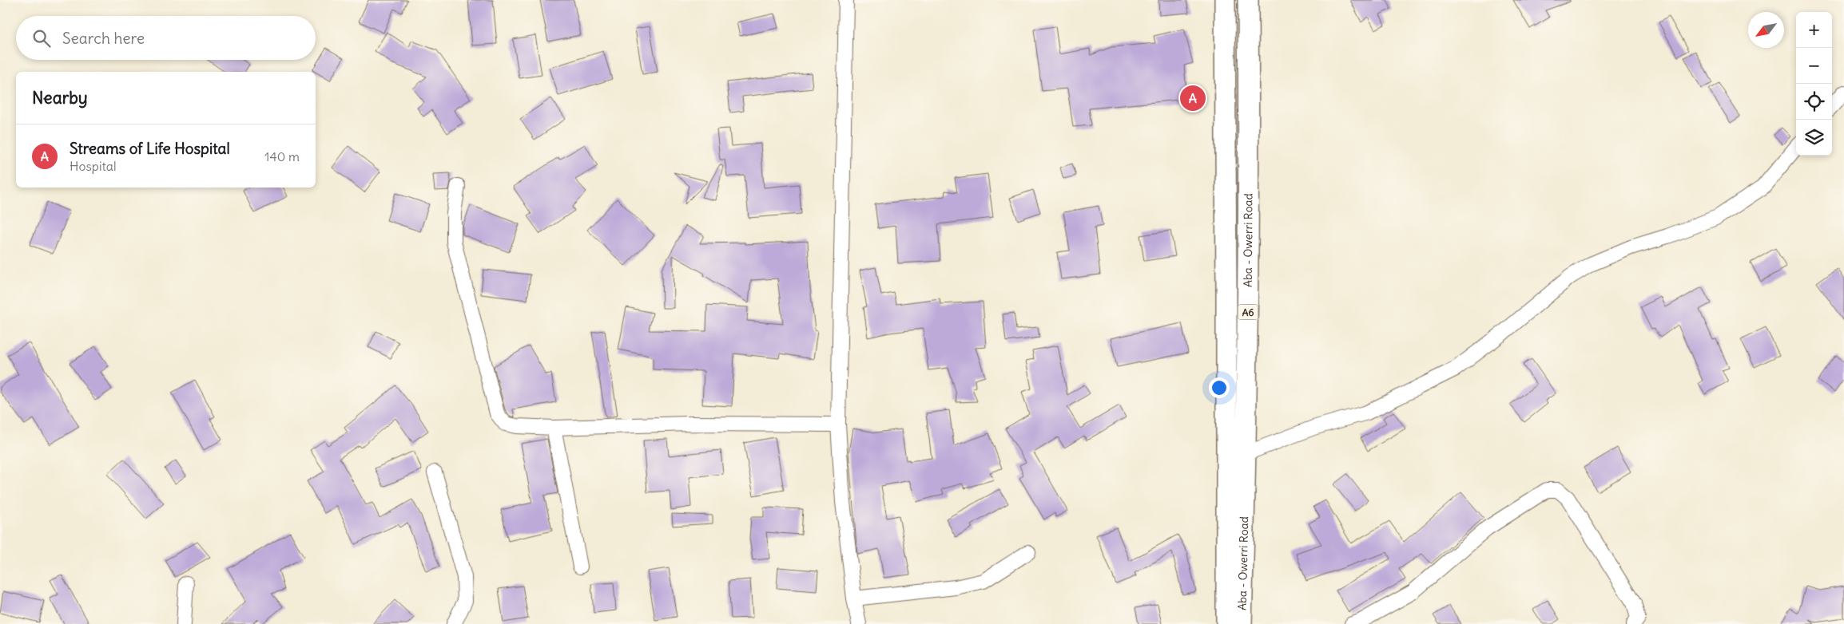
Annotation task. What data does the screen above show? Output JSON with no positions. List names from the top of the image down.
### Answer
{
  "streets": {
    "highway": ["Aba - Owerri Road", "A6"]
  },
  "north": "bottom left",
  "page": {
    "map_buttons": ["+", "−"],
    "search": "Search here",
    "heading": "Nearby",
    "pins": "A",
    "list": [
      {
        "mark": "A",
        "name": "Streams of Life Hospital",
        "note": "Hospital",
        "value": "140 m"
      }
    ]
  }
}
